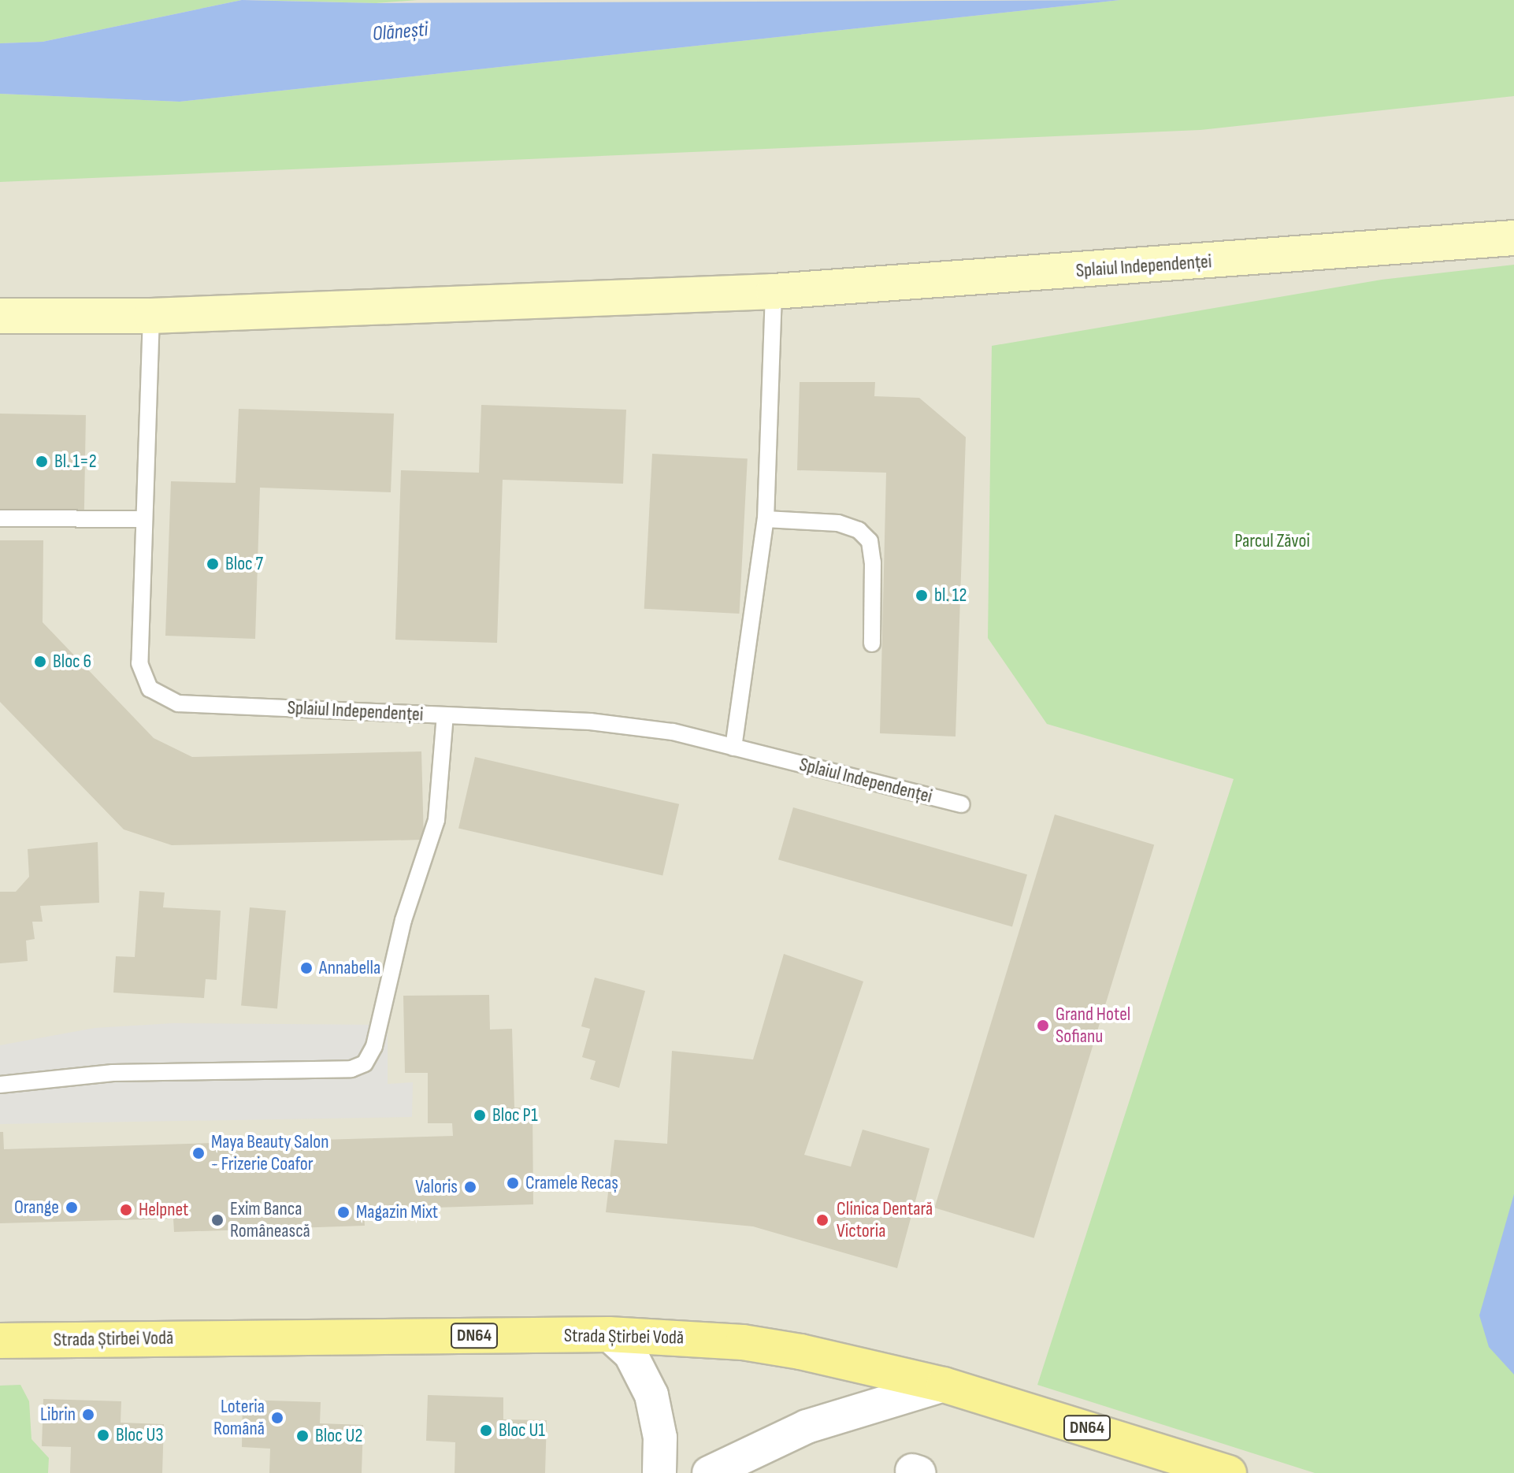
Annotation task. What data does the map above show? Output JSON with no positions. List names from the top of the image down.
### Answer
{
  "streets": {
    "main road": ["DN64", "Strada Știrbei Vodă"],
    "street": ["Splaiul Independenței"]
  },
  "water": ["Olănești"],
  "parks": ["Parcul Zăvoi"],
  "places": [
    "Bl. 1=2",
    "Bloc 7",
    "bl. 12",
    "Bloc 6",
    "Annabella",
    "Grand Hotel Sofianu",
    "Bloc P1",
    "Maya Beauty Salon - Frizerie Coafor",
    "Cramele Recaș",
    "Valoris",
    "Orange",
    "Helpnet",
    "Magazin Mixt",
    "Exim Banca Românească",
    "Clinica Dentară Victoria",
    "Librin",
    "Loteria Română",
    "Bloc U1",
    "Bloc U3",
    "Bloc U2"
  ]
}
